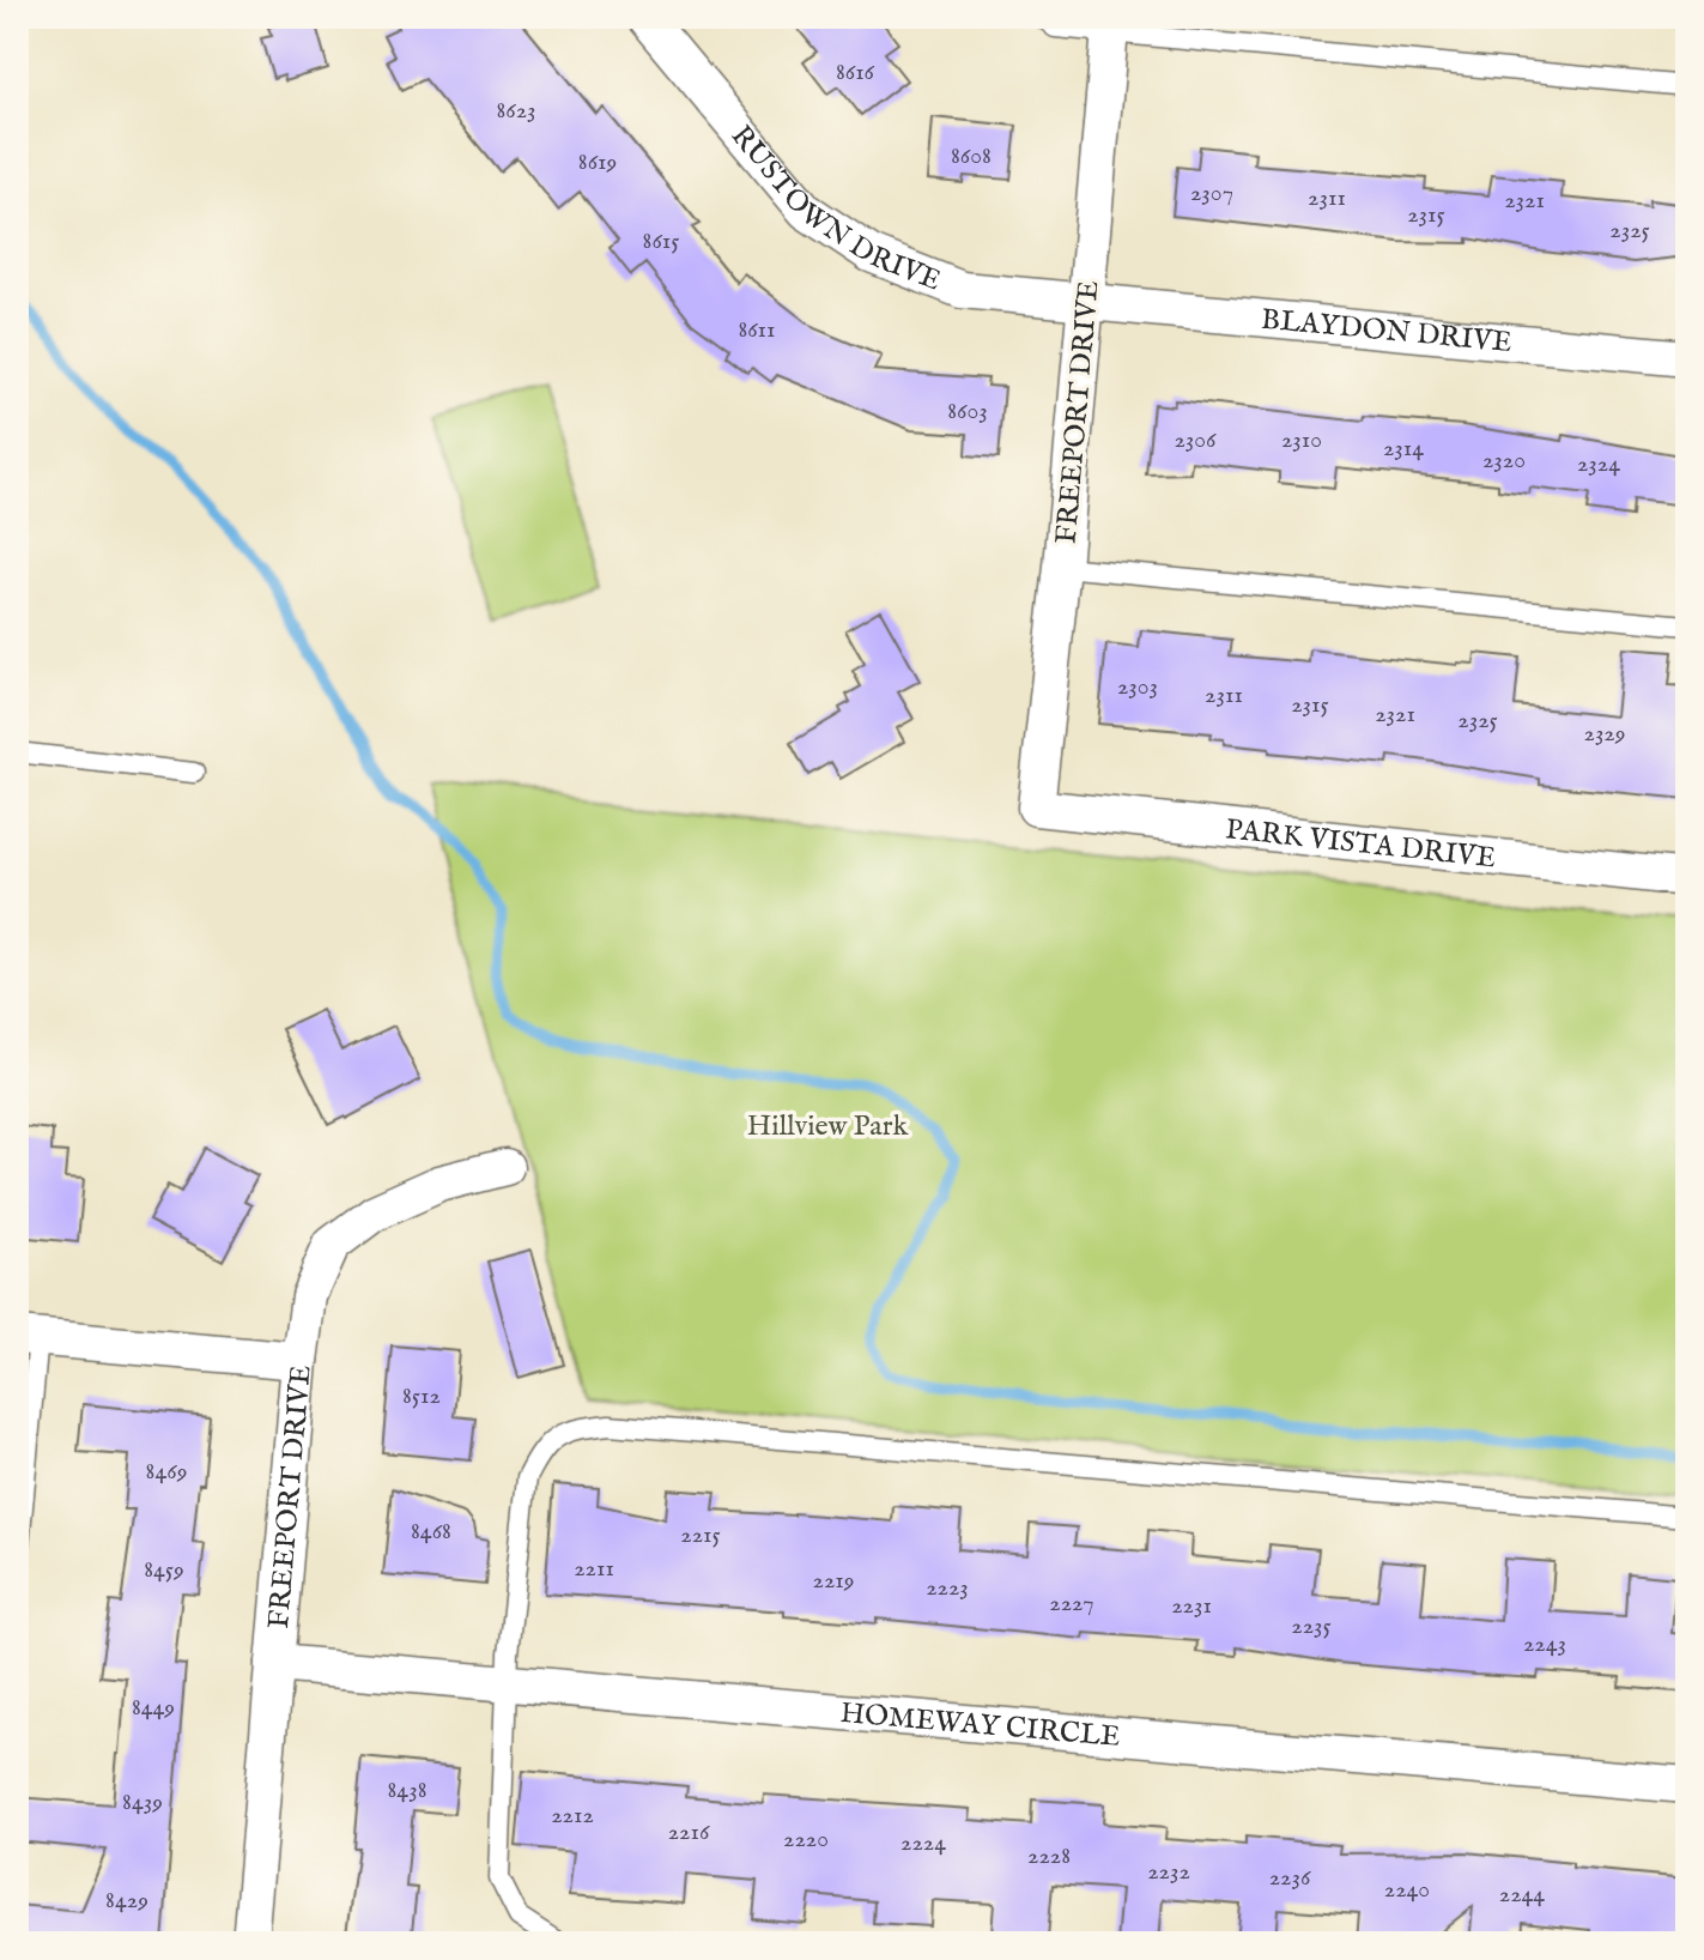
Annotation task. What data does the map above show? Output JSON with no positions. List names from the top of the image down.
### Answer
{
  "streets": {
    "street": [
      "RUSTOWN DRIVE",
      "BLAYDON DRIVE",
      "FREEPORT DRIVE",
      "PARK VISTA DRIVE",
      "HOMEWAY CIRCLE"
    ]
  },
  "crossings": [
    ["RUSTOWN DRIVE", "BLAYDON DRIVE"],
    ["RUSTOWN DRIVE", "FREEPORT DRIVE"],
    ["BLAYDON DRIVE", "FREEPORT DRIVE"],
    ["FREEPORT DRIVE", "PARK VISTA DRIVE"],
    ["FREEPORT DRIVE", "HOMEWAY CIRCLE"]
  ],
  "parks": ["Hillview Park"],
  "house_numbers": [
    "8616",
    "8623",
    "8608",
    "8619",
    "2307",
    "2311",
    "2321",
    "2315",
    "2325",
    "8615",
    "8611",
    "8603",
    "2306",
    "2310",
    "2314",
    "2320",
    "2324",
    "2303",
    "2311",
    "2315",
    "2321",
    "2325",
    "2329",
    "8512",
    "8469",
    "8468",
    "2215",
    "2211",
    "8459",
    "2219",
    "2223",
    "2227",
    "2231",
    "2235",
    "2243",
    "8449",
    "8438",
    "8439",
    "2212",
    "2216",
    "2220",
    "2224",
    "2228",
    "2232",
    "2236",
    "2240",
    "2244",
    "8429"
  ]
}
